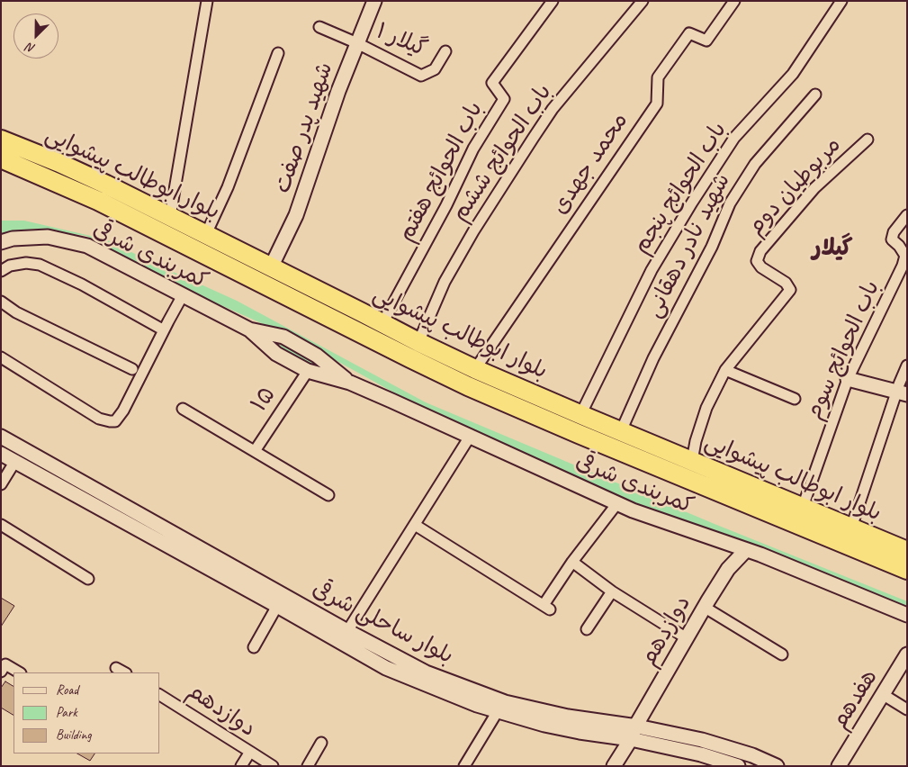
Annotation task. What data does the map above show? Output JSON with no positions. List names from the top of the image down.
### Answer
{
  "streets": {
    "highway": ["بلوار ابوطالب پیشوایی"],
    "street": [
      "گیلار ۱",
      "شهید پدر صفت",
      "باب الحوائج ششم",
      "محمد جهدی",
      "باب الحوائج هفتم",
      "مربوطیان دوم",
      "باب الحوائج پنجم",
      "شهید نادر دهقانی",
      "کمربندی شرقی",
      "باب الحوائج سوم",
      "۱۵",
      "بلوار ساحلی شرقی",
      "دوازدهم",
      "هفدهم"
    ]
  },
  "crossings": [
    ["گیلار ۱", "شهید پدر صفت"],
    ["شهید پدر صفت", "بلوار ابوطالب پیشوایی"],
    ["باب الحوائج ششم", "بلوار ابوطالب پیشوایی"],
    ["محمد جهدی", "بلوار ابوطالب پیشوایی"],
    ["باب الحوائج هفتم", "بلوار ابوطالب پیشوایی"],
    ["بلوار ابوطالب پیشوایی", "مربوطیان دوم"],
    ["بلوار ابوطالب پیشوایی", "باب الحوائج پنجم"],
    ["بلوار ابوطالب پیشوایی", "شهید نادر دهقانی"],
    ["بلوار ابوطالب پیشوایی", "باب الحوائج سوم"],
    ["کمربندی شرقی", "۱۵"],
    ["کمربندی شرقی", "دوازدهم"],
    ["بلوار ساحلی شرقی", "دوازدهم"]
  ],
  "districts": ["گیلار"],
  "legend": ["Road", "Park", "Building"],
  "north": "bottom left"
}
